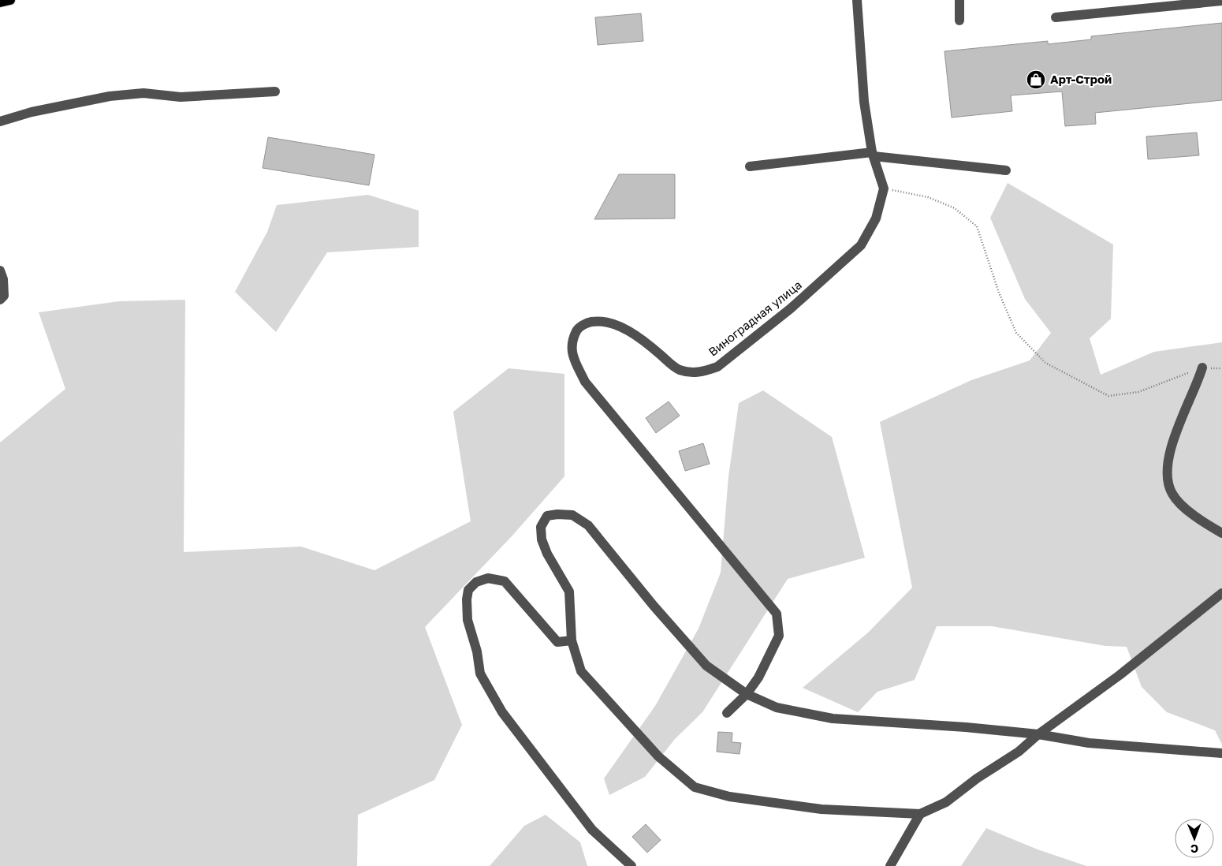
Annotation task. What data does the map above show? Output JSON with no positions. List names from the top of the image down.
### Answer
{
  "streets": {
    "lane": ["Виноградная улица"]
  },
  "places": {
    "shop": ["Арт-Строй"]
  },
  "north": "bottom"
}
